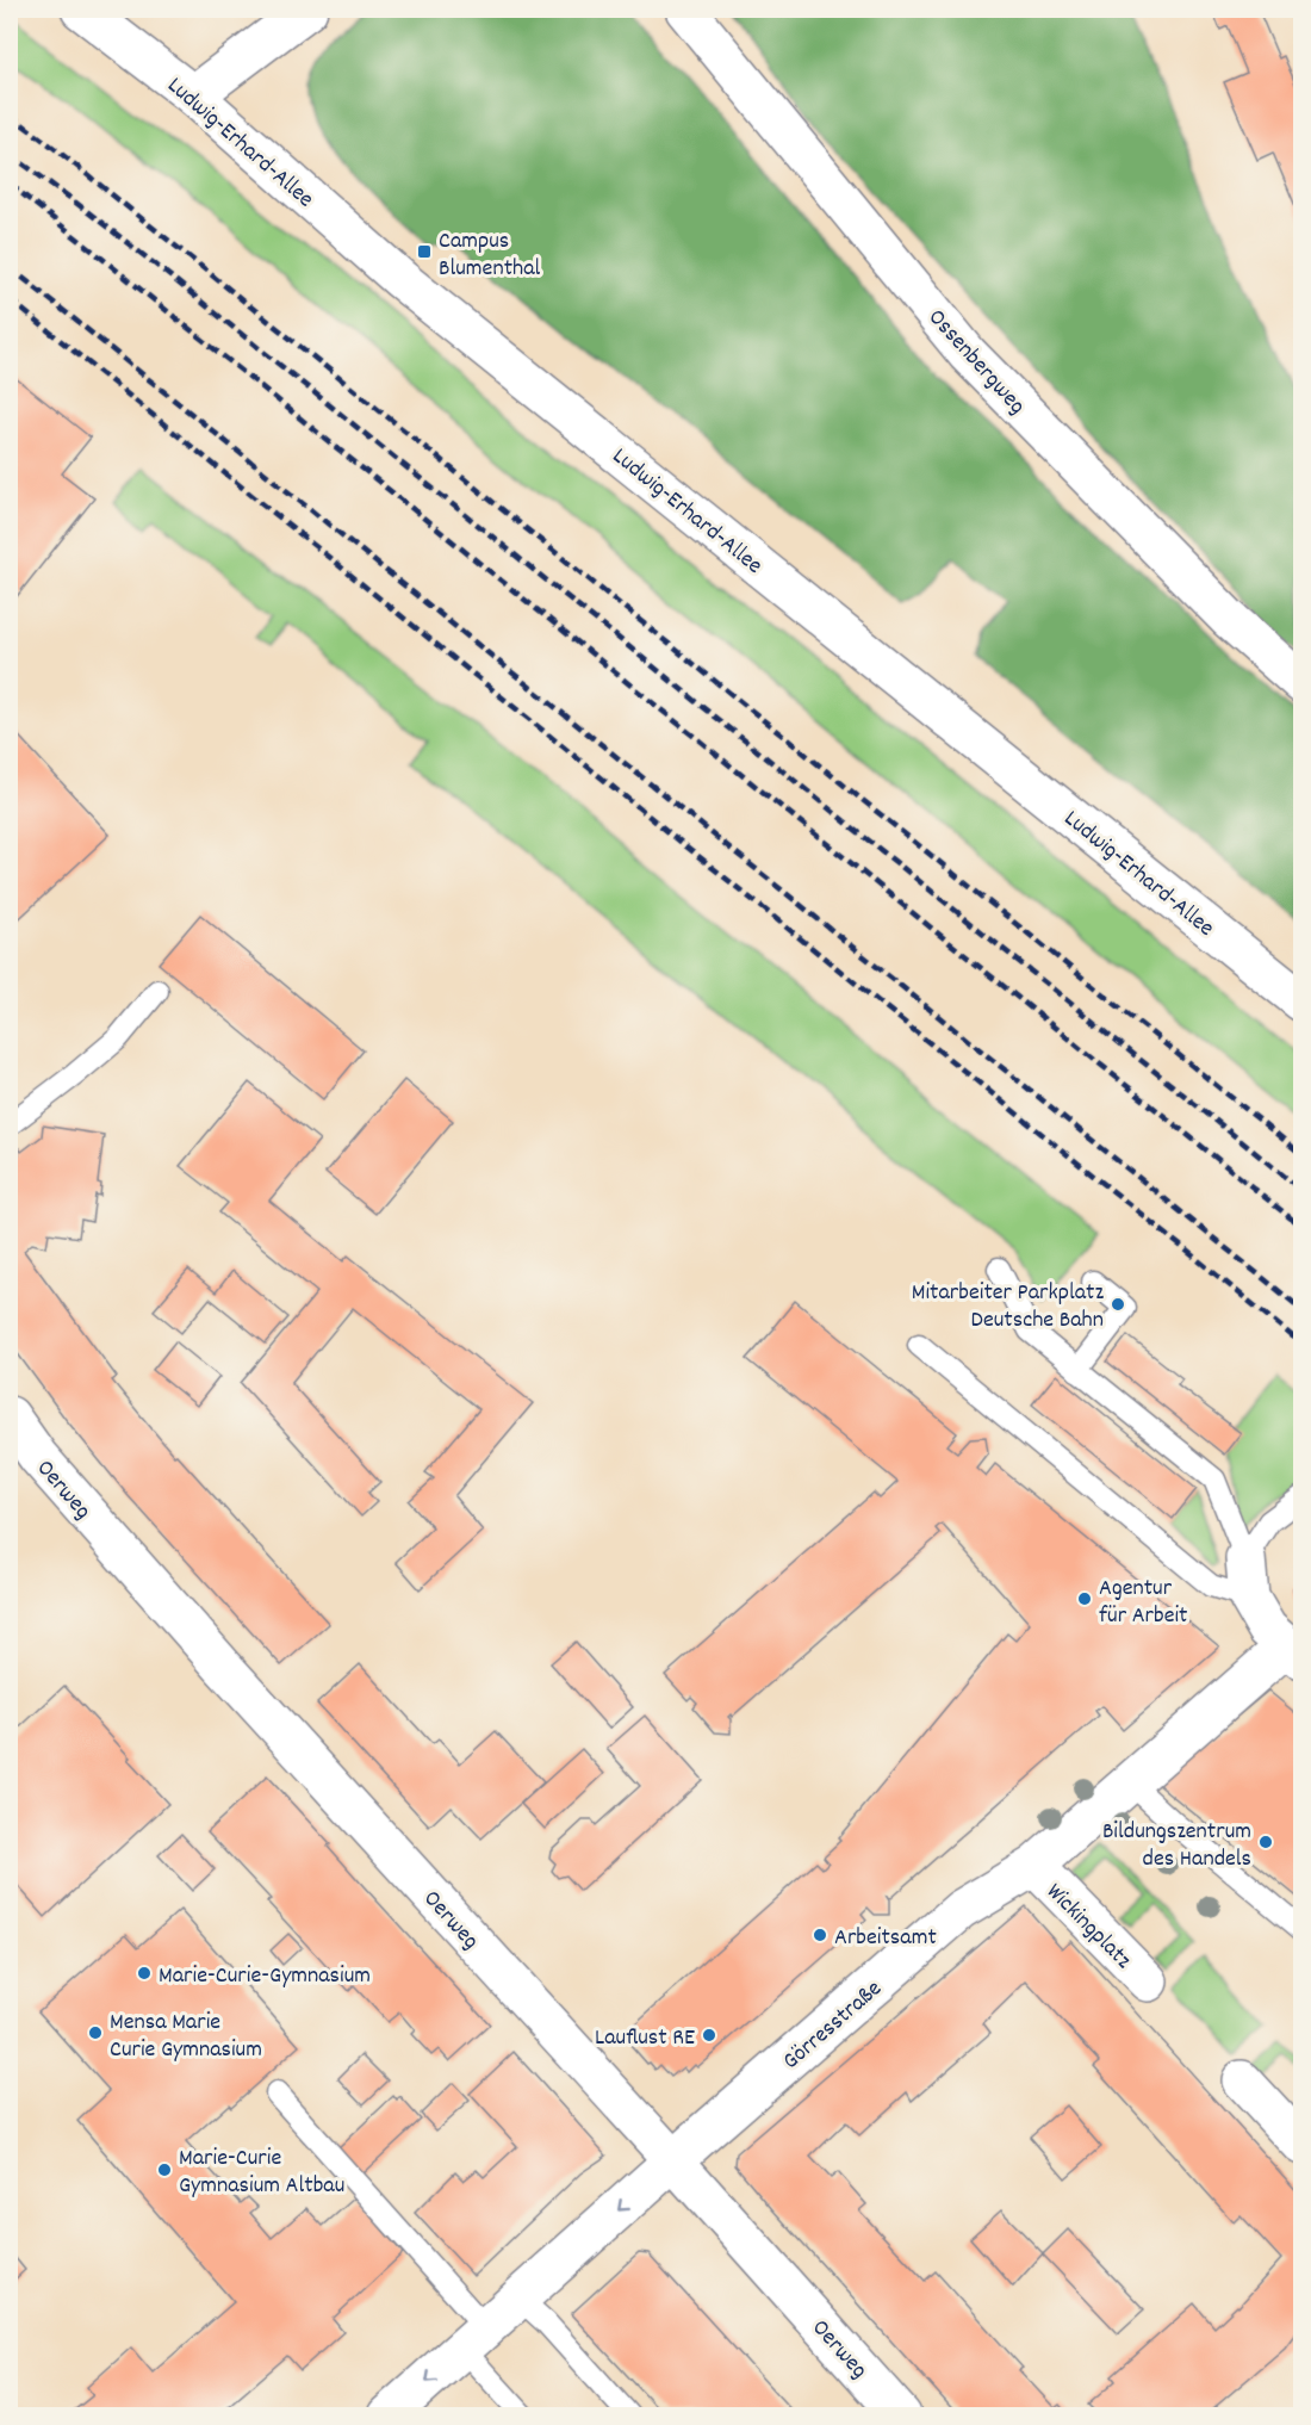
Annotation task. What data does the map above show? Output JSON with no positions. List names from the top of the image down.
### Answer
{
  "streets": {
    "main road": [
      "Ludwig-Erhard-Allee",
      "Ossenbergweg",
      "Oerweg",
      "Wickingplatz",
      "Görresstraße"
    ]
  },
  "crossings": [
    ["Oerweg", "Görresstraße"],
    ["Wickingplatz", "Görresstraße"]
  ],
  "places": {
    "transit": ["Campus Blumenthal"],
    "other": [
      "Mitarbeiter Parkplatz Deutsche Bahn",
      "Agentur für Arbeit",
      "Bildungszentrum des Handels",
      "Arbeitsamt",
      "Marie-Curie-Gymnasium",
      "Mensa Marie Curie Gymnasium",
      "Lauflust RE",
      "Marie-Curie Gymnasium Altbau"
    ]
  }
}
